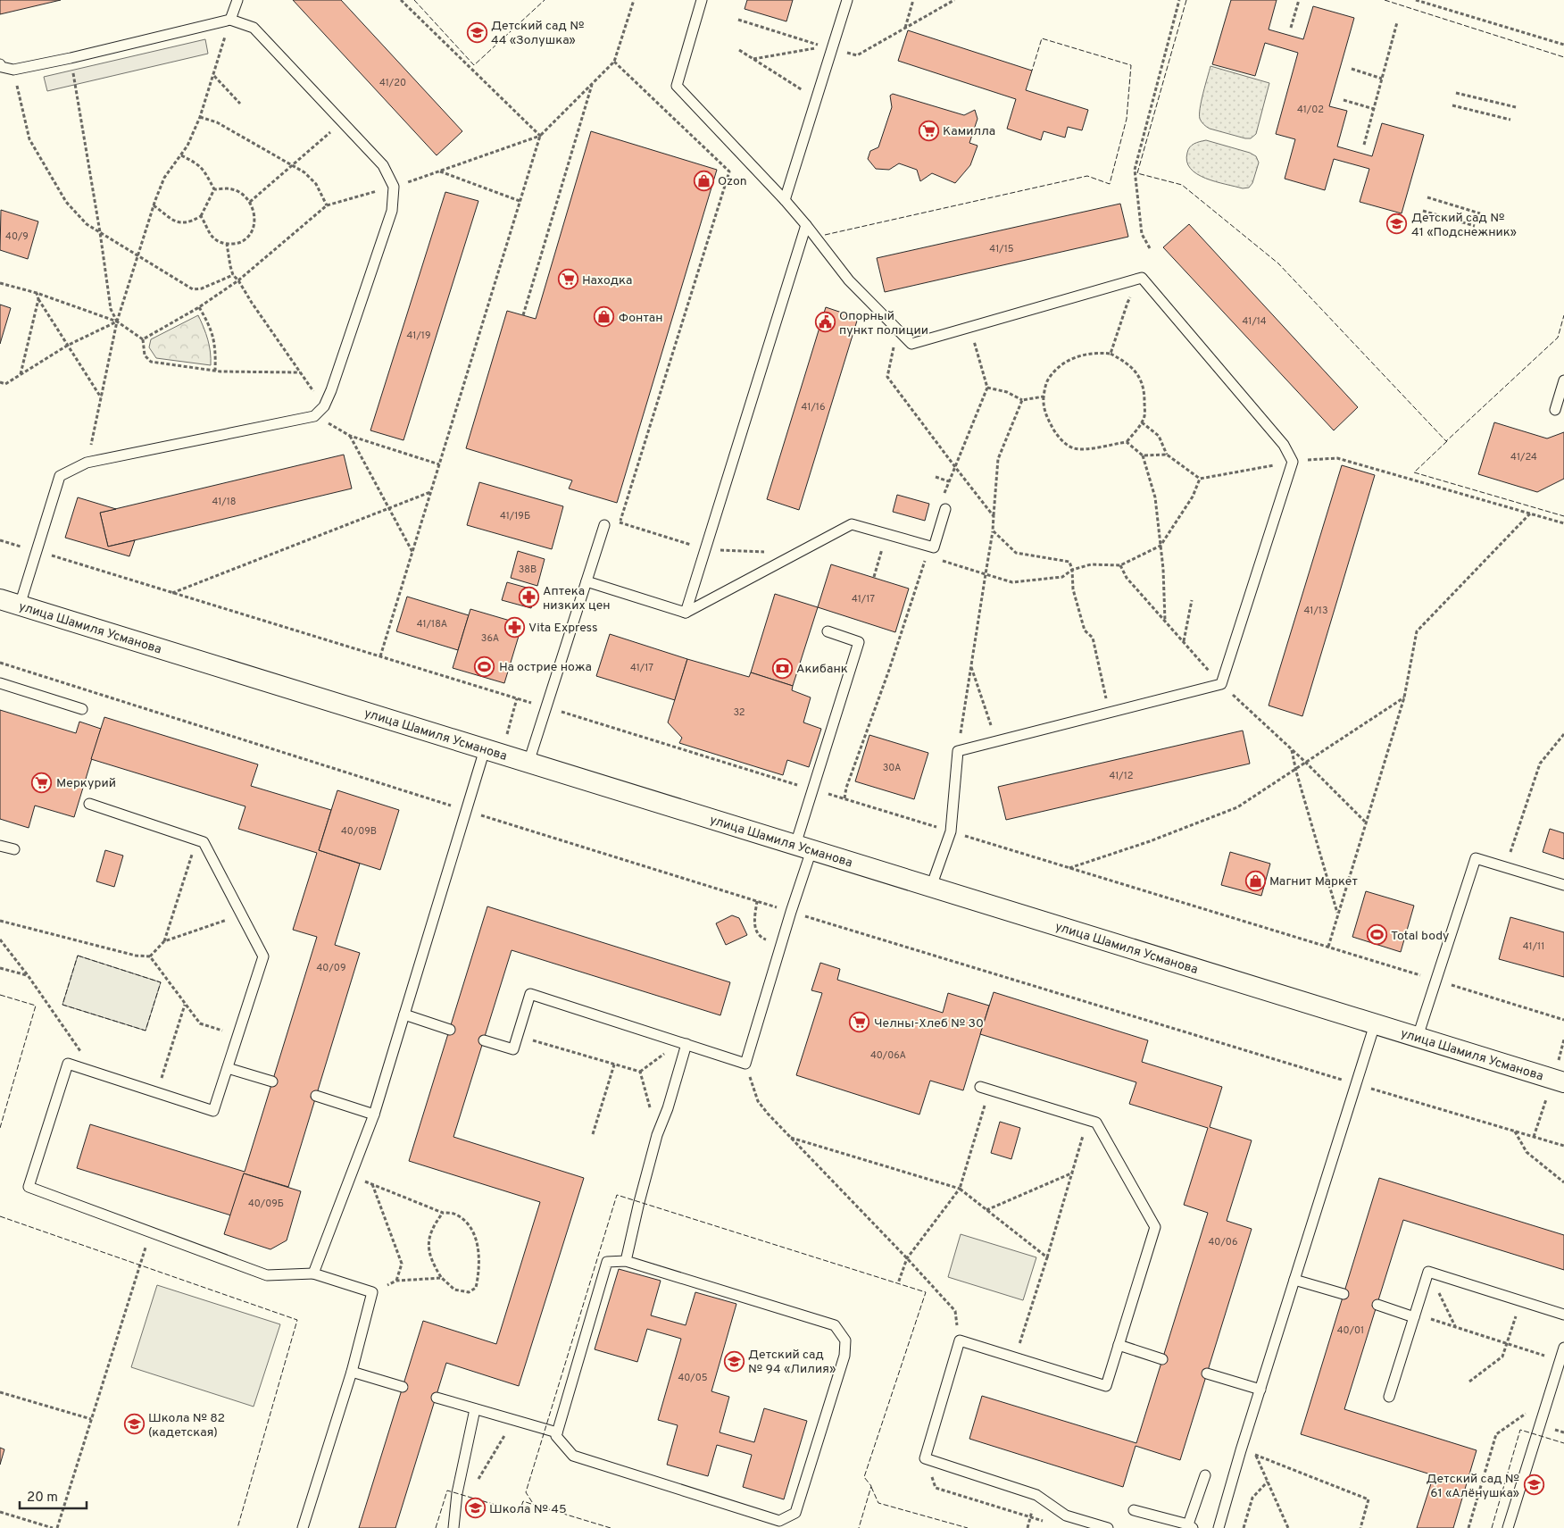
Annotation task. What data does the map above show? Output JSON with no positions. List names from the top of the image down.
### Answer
{
  "streets": {
    "street": ["улица Шамиля Усманова"]
  },
  "places": {
    "school or university": [
      "Детский сад № 44 «Золушка»",
      "Детский сад № 41 «Подснежник»",
      "Детский сад № 94 «Лилия»",
      "Школа № 82 (кадетская)",
      "Детский сад № 61 «Алёнушка»",
      "Школа № 45"
    ],
    "supermarket": [
      "Камилла",
      "Находка",
      "Меркурий",
      "Челны-Хлеб № 30"
    ],
    "shop": ["Ozon", "Фонтан", "Магнит Маркет"],
    "public building": ["Опорный пункт полиции"],
    "pharmacy": ["Аптека низких цен", "Vita Express"],
    "sports": ["На острие ножа", "Total body"],
    "bank": ["Акибанк"]
  },
  "house_numbers": [
    "41/20",
    "41/02",
    "40/9",
    "41/15",
    "41/14",
    "41/19",
    "41/16",
    "41/24",
    "41/18",
    "41/19Б",
    "38В",
    "41/17",
    "41/13",
    "41/18А",
    "36А",
    "41/17",
    "32",
    "30А",
    "41/12",
    "40/09В",
    "41/11",
    "40/09",
    "40/06А",
    "40/09Б",
    "40/06",
    "40/01",
    "40/05"
  ],
  "scale_bar": "20 m"
}
